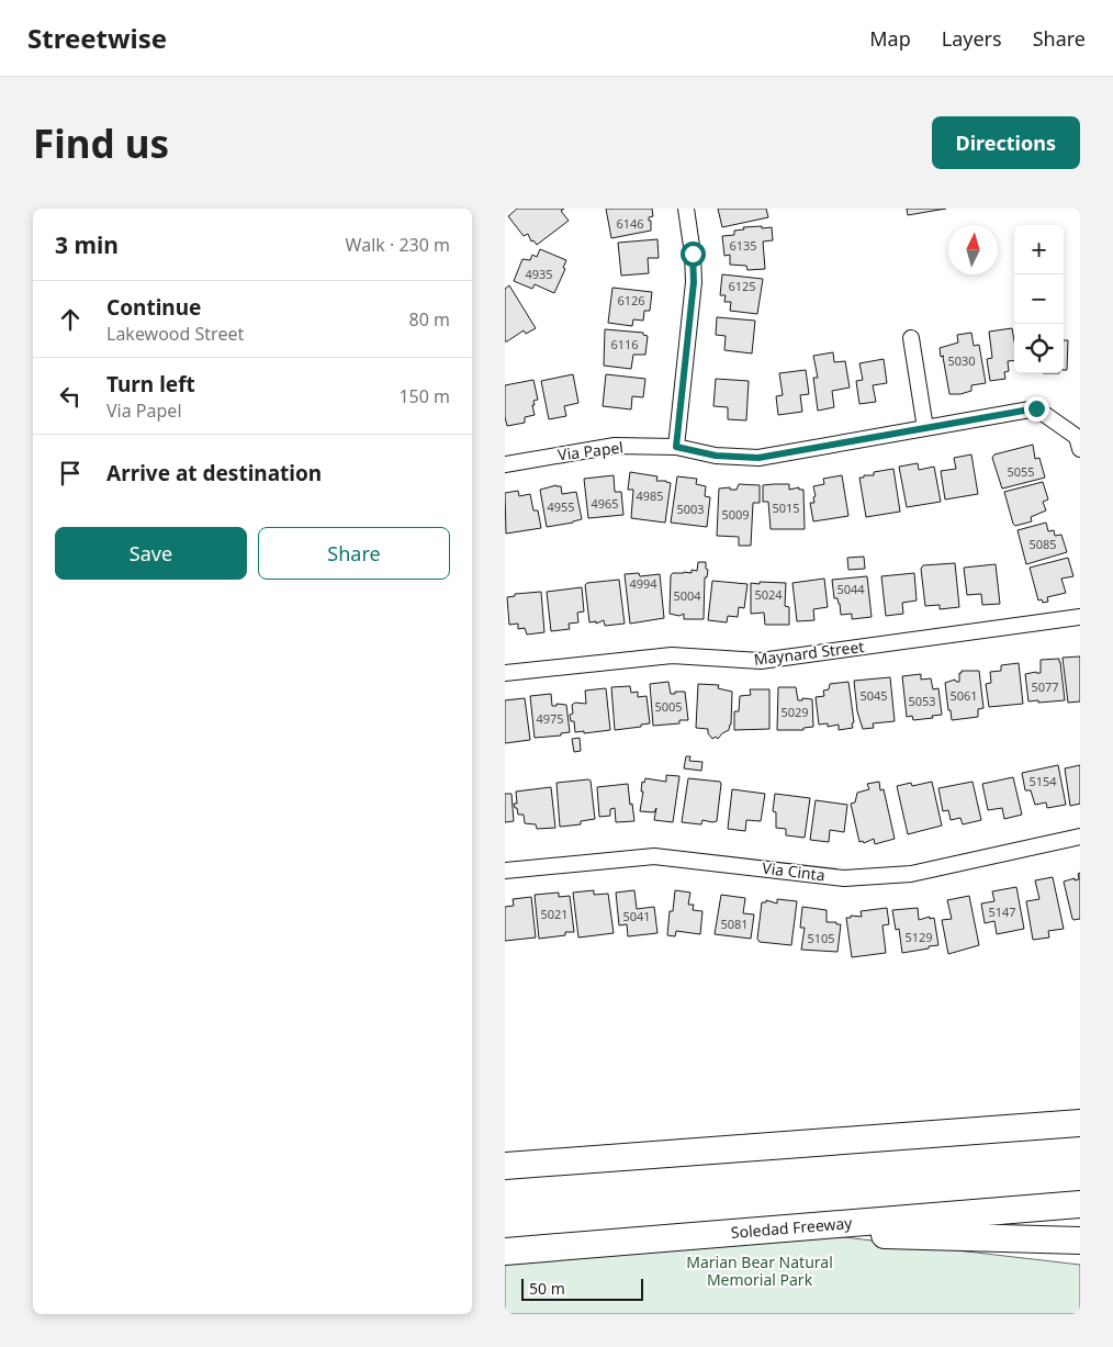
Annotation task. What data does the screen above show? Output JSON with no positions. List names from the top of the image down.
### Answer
{
  "streets": {
    "highway": ["Soledad Freeway"],
    "street": ["Via Papel", "Maynard Street", "Via Cinta"]
  },
  "parks": ["Marian Bear Natural Memorial Park"],
  "house_numbers": [
    "6146",
    "6135",
    "4935",
    "6125",
    "6126",
    "6116",
    "5030",
    "5055",
    "4985",
    "4965",
    "4955",
    "5015",
    "5003",
    "5009",
    "5085",
    "4994",
    "5044",
    "5024",
    "5004",
    "5077",
    "5045",
    "5061",
    "5053",
    "5005",
    "5029",
    "4975",
    "5154",
    "5147",
    "5021",
    "5041",
    "5081",
    "5129",
    "5105"
  ],
  "scale_bar": "50 m",
  "north": "top",
  "page": {
    "header": "Streetwise",
    "nav": ["Map", "Layers", "Share"],
    "buttons": [
      "Directions",
      ["Save", "Share"]
    ],
    "title": "Find us",
    "heading": ["3 min", "Walk · 230 m"],
    "map_buttons": ["+", "−"],
    "list": [
      ["Continue", "Lakewood Street", "80 m"],
      ["Turn left", "Via Papel", "150 m"],
      "Arrive at destination"
    ],
    "scale": "50 m"
  }
}
